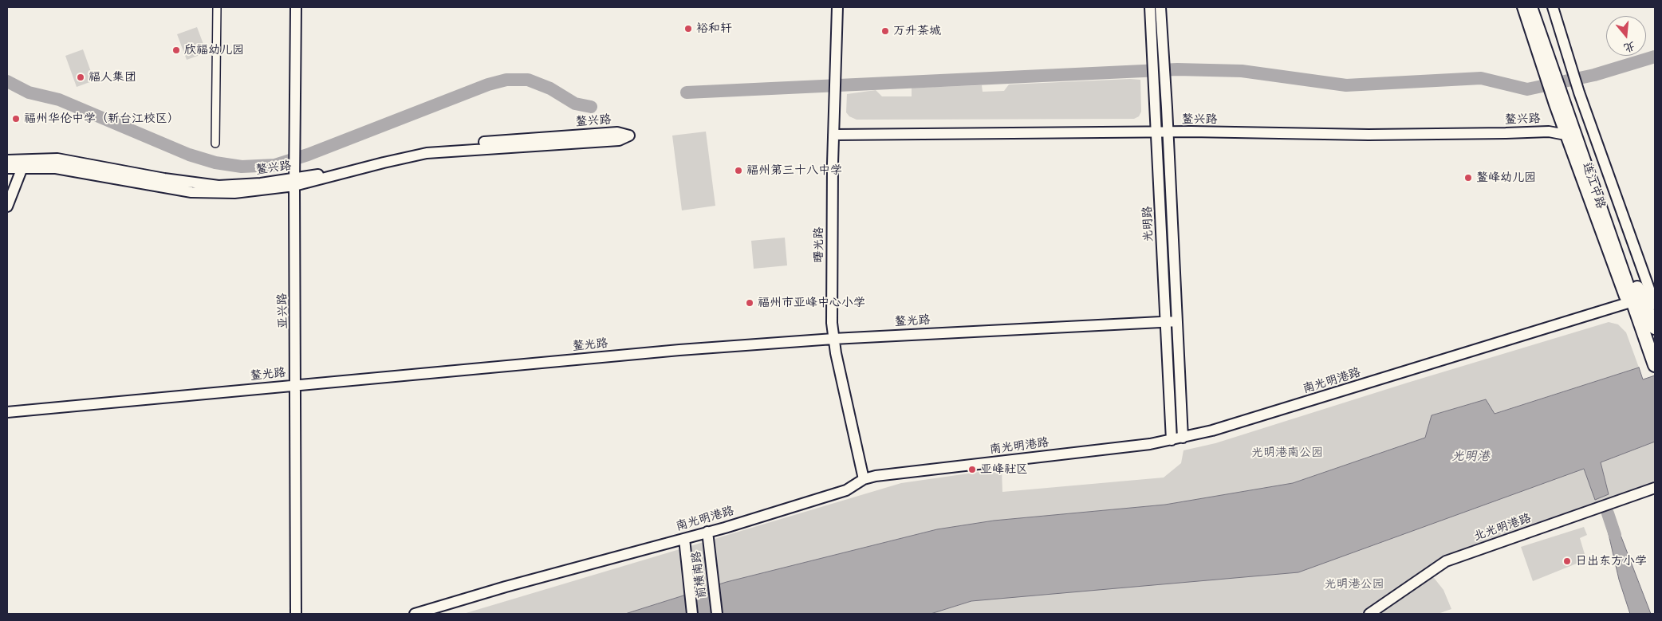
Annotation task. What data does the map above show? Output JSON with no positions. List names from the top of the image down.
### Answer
{
  "streets": {
    "highway": ["连江中路"],
    "street": [
      "鳌兴路",
      "光明路",
      "曙光路",
      "亚兴路",
      "鳌光路",
      "南光明港路",
      "北光明港路",
      "前横南路"
    ]
  },
  "crossings": [
    ["鳌兴路", "光明路"],
    ["鳌兴路", "曙光路"],
    ["鳌兴路", "亚兴路"],
    ["连江中路", "南光明港路"],
    ["光明路", "鳌光路"],
    ["光明路", "南光明港路"],
    ["曙光路", "鳌光路"],
    ["曙光路", "南光明港路"],
    ["亚兴路", "鳌光路"],
    ["南光明港路", "前横南路"]
  ],
  "water": ["光明港"],
  "parks": ["光明港南公园", "光明港公园"],
  "places": [
    "裕和轩",
    "万升茶城",
    "欣福幼儿园",
    "福人集团",
    "福州华伦中学（新台江校区）",
    "福州第三十八中学",
    "鳌峰幼儿园",
    "福州市亚峰中心小学",
    "亚峰社区",
    "日出东方小学"
  ],
  "north": "bottom"
}
